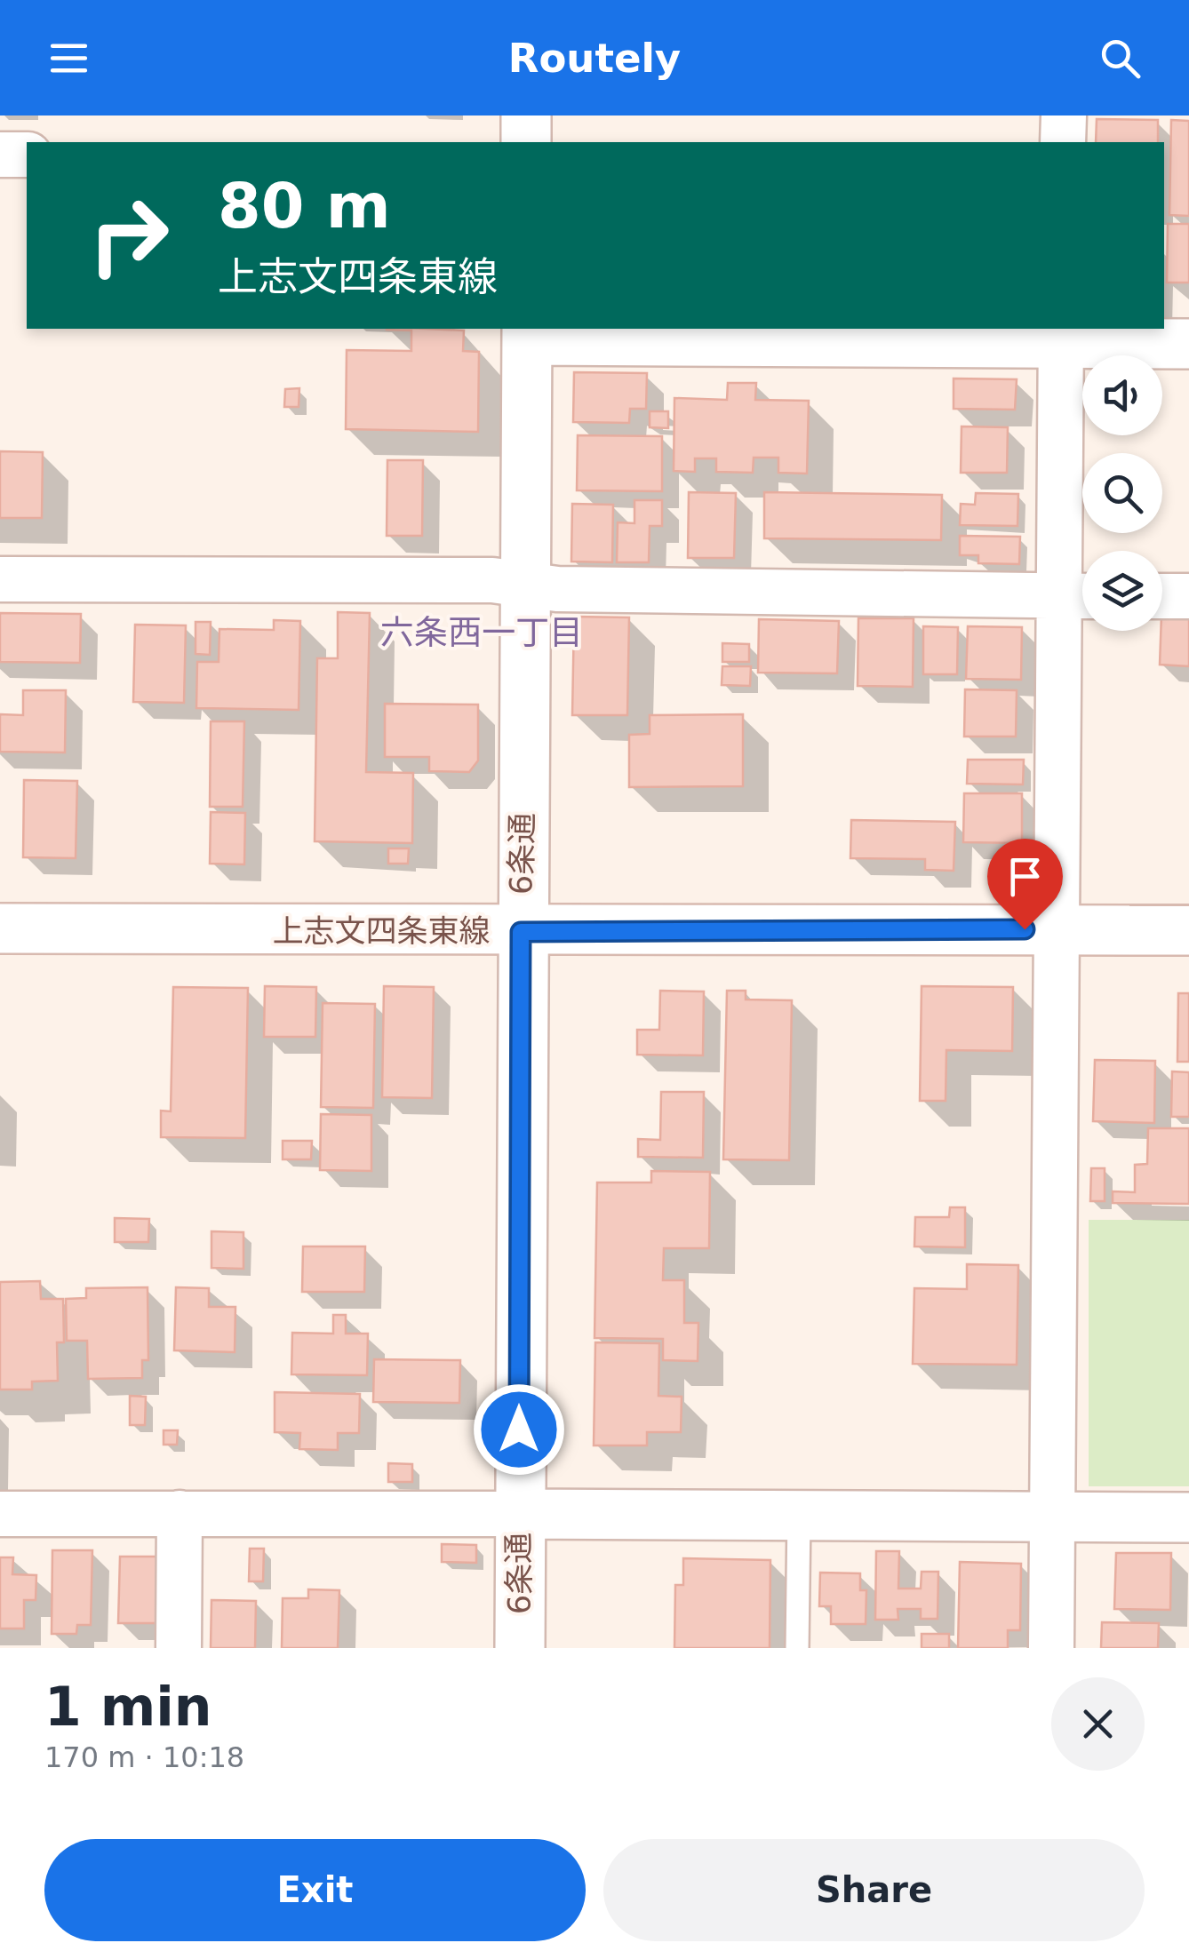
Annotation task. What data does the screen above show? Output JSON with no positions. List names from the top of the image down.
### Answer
{
  "streets": {
    "street": ["6条通", "上志文四条東線"]
  },
  "crossings": [
    ["6条通", "上志文四条東線"]
  ],
  "districts": ["六条西一丁目"],
  "page": {
    "header": "Routely",
    "turn": ["80 m", "上志文四条東線"],
    "heading": ["1 min", "170 m · 10:18"],
    "buttons": ["Exit", "Share"]
  }
}
